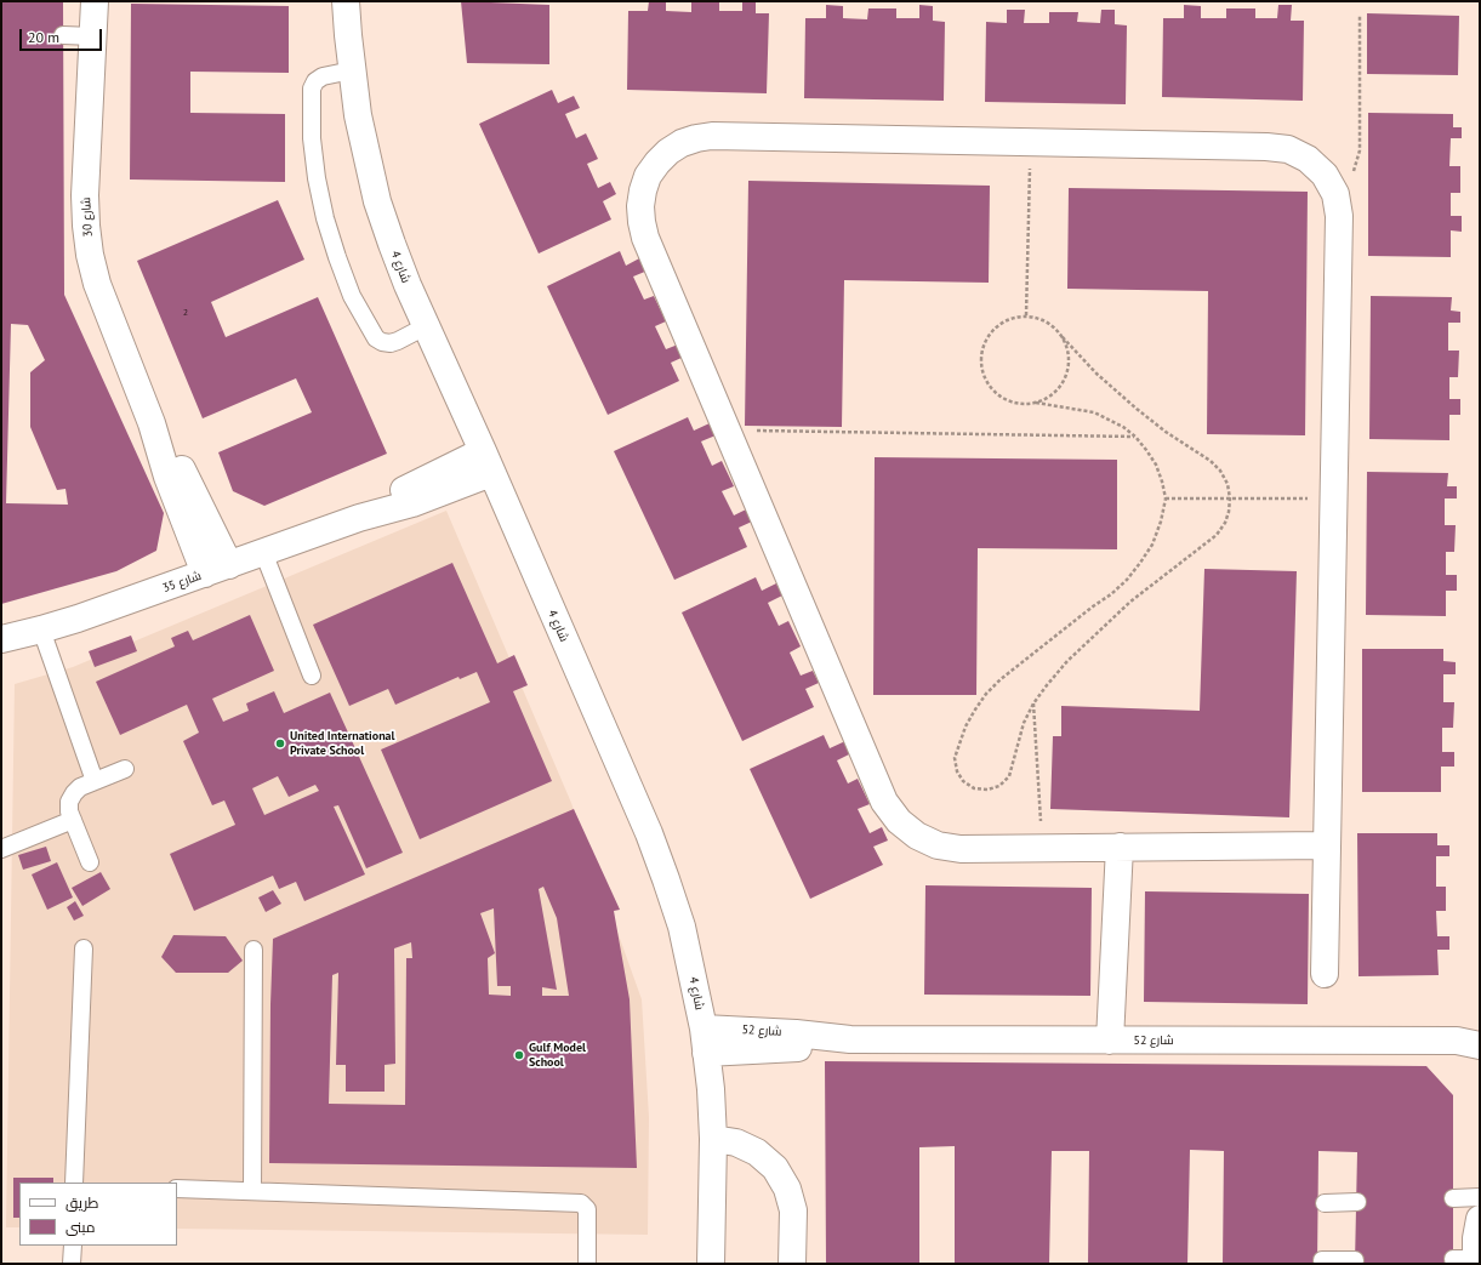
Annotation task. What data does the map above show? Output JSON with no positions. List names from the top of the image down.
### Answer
{
  "streets": {
    "street": [
      "شارع 30",
      "شارع 4",
      "شارع 35",
      "شارع 52"
    ]
  },
  "crossings": [
    ["شارع 30", "شارع 35"],
    ["شارع 4", "شارع 35"],
    ["شارع 4", "شارع 52"]
  ],
  "places": ["United International Private School", "Gulf Model School"],
  "house_numbers": ["2"],
  "legend": ["طريق", "مبنى"],
  "scale_bar": "20 m"
}
